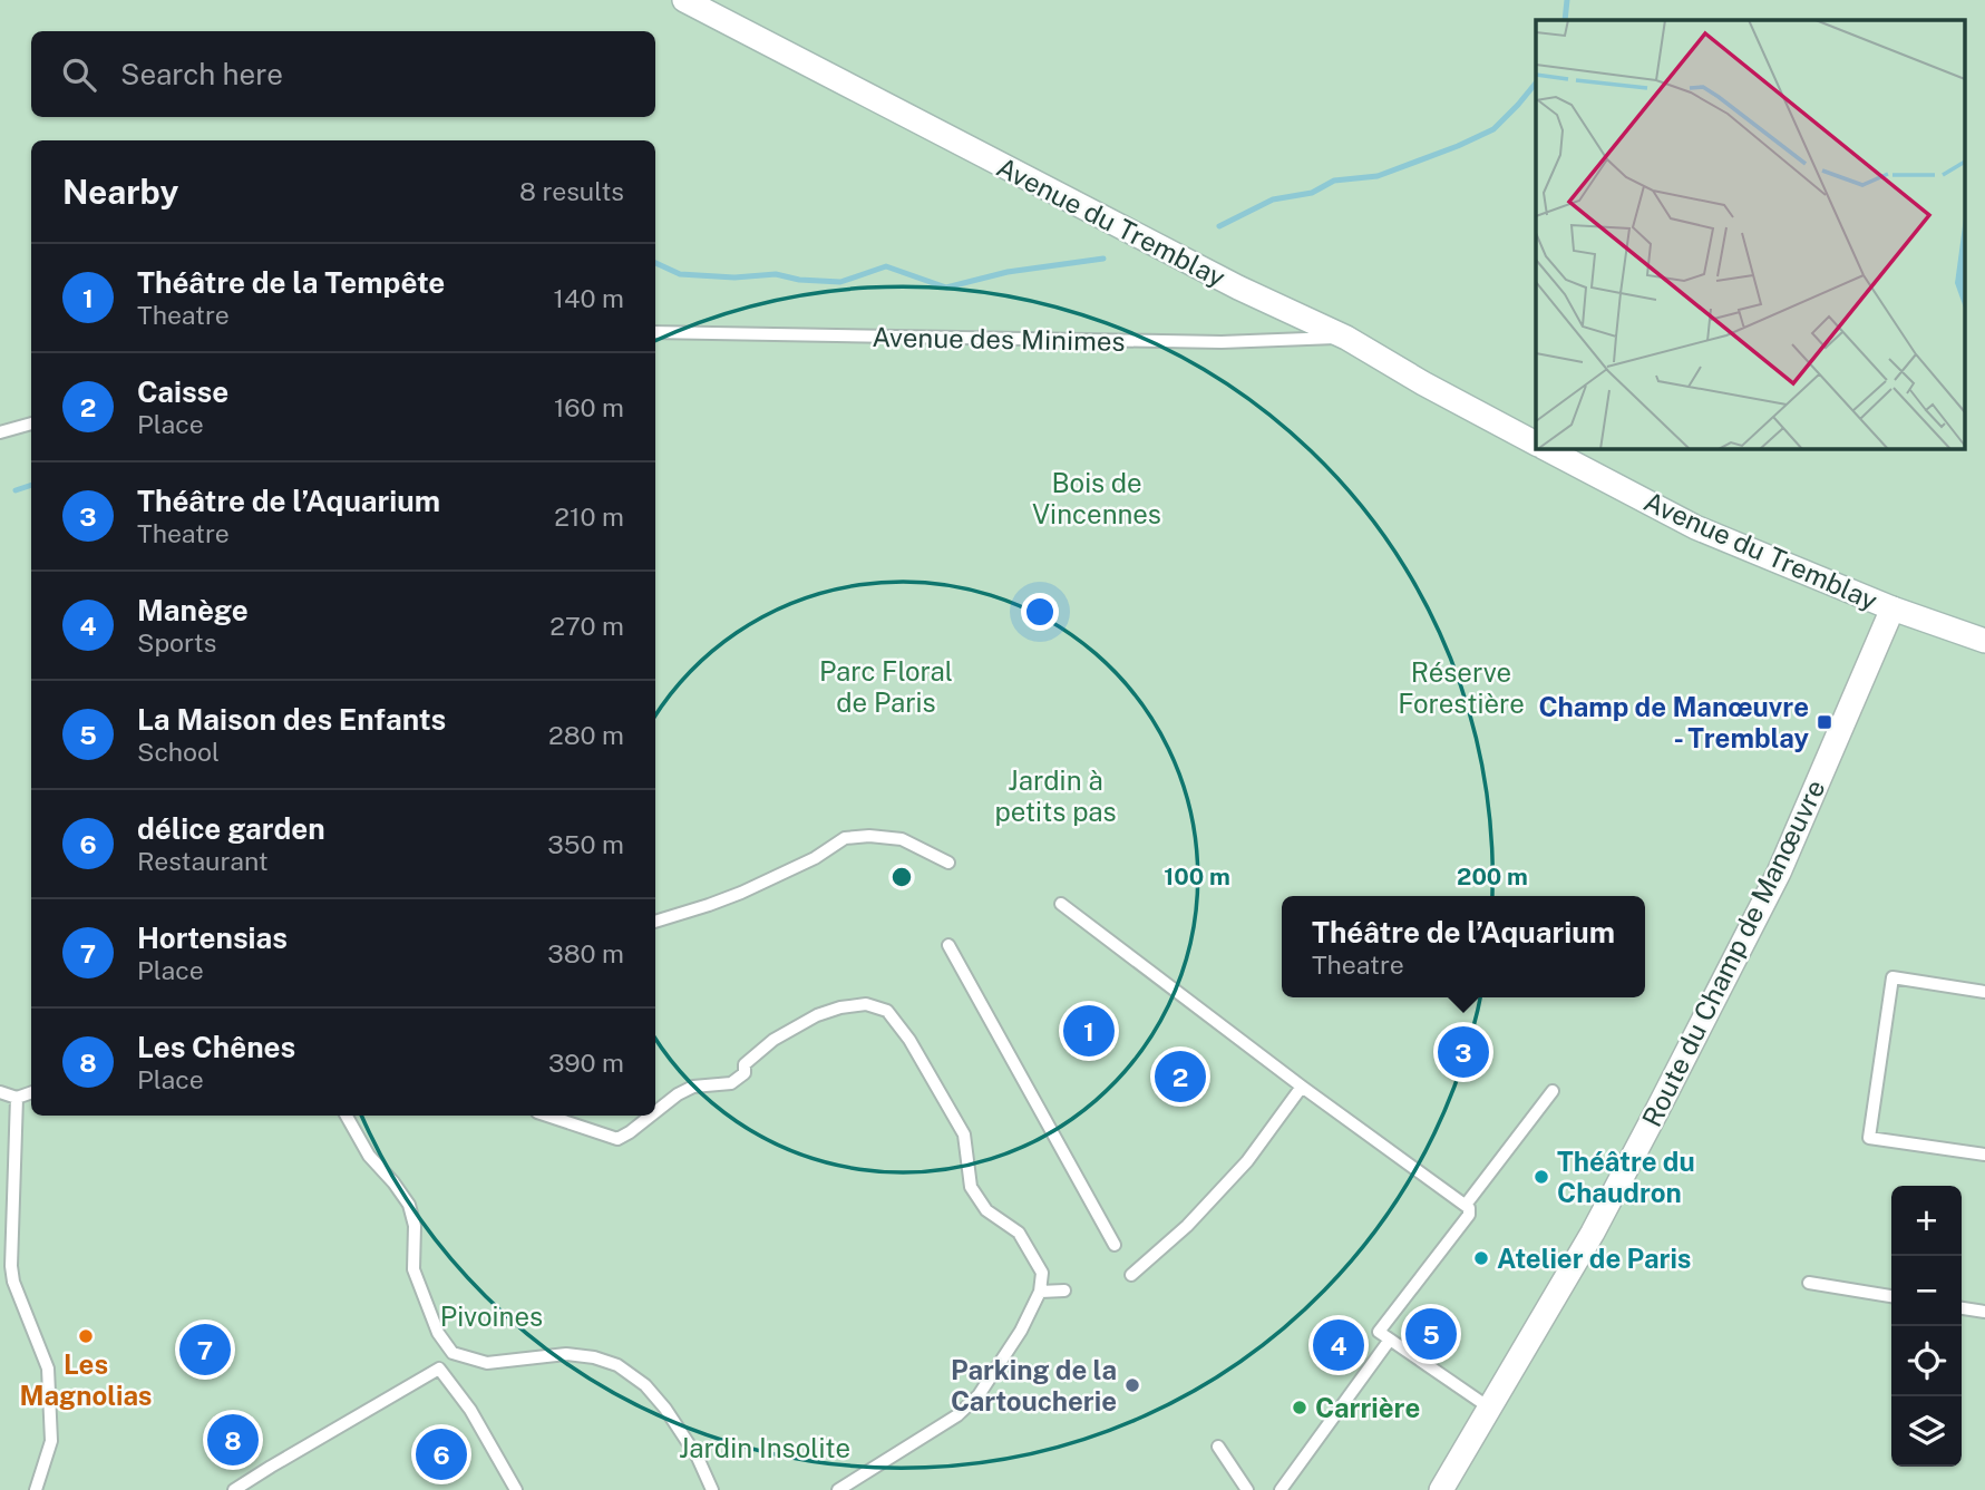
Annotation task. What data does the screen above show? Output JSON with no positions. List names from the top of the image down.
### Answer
{
  "streets": {
    "main road": ["Avenue du Tremblay", "Route du Champ de Manœuvre"],
    "lane": ["Avenue des Minimes"]
  },
  "crossings": [
    ["Avenue du Tremblay", "Avenue des Minimes"],
    ["Avenue du Tremblay", "Route du Champ de Manœuvre"]
  ],
  "parks": [
    "Bois de Vincennes",
    "Parc Floral de Paris",
    "Réserve Forestière",
    "Jardin à petits pas",
    "Pivoines",
    "Jardin Insolite"
  ],
  "places": {
    "transit": ["Champ de Manœuvre - Tremblay"],
    "other": [
      "Théâtre du Chaudron",
      "Atelier de Paris",
      "Les Magnolias",
      "Parking de la Cartoucherie",
      "Carrière"
    ]
  },
  "page": {
    "search": "Search here",
    "heading": ["Nearby", "8 results"],
    "list": [
      {
        "mark": "1",
        "name": "Théâtre de la Tempête",
        "note": "Theatre",
        "value": "140 m"
      },
      {
        "mark": "2",
        "name": "Caisse",
        "note": "Place",
        "value": "160 m"
      },
      {
        "mark": "3",
        "name": "Théâtre de l’Aquarium",
        "note": "Theatre",
        "value": "210 m"
      },
      {
        "mark": "4",
        "name": "Manège",
        "note": "Sports",
        "value": "270 m"
      },
      {
        "mark": "5",
        "name": "La Maison des Enfants",
        "note": "School",
        "value": "280 m"
      },
      {
        "mark": "6",
        "name": "délice garden",
        "note": "Restaurant",
        "value": "350 m"
      },
      {
        "mark": "7",
        "name": "Hortensias",
        "note": "Place",
        "value": "380 m"
      },
      {
        "mark": "8",
        "name": "Les Chênes",
        "note": "Place",
        "value": "390 m"
      }
    ],
    "popup": ["Théâtre de l’Aquarium", "Theatre"],
    "pins": [
      "1",
      "3",
      "2",
      "5",
      "4",
      "7",
      "8",
      "6"
    ],
    "map_buttons": ["+", "−"]
  },
  "rings": ["100 m", "200 m"]
}
